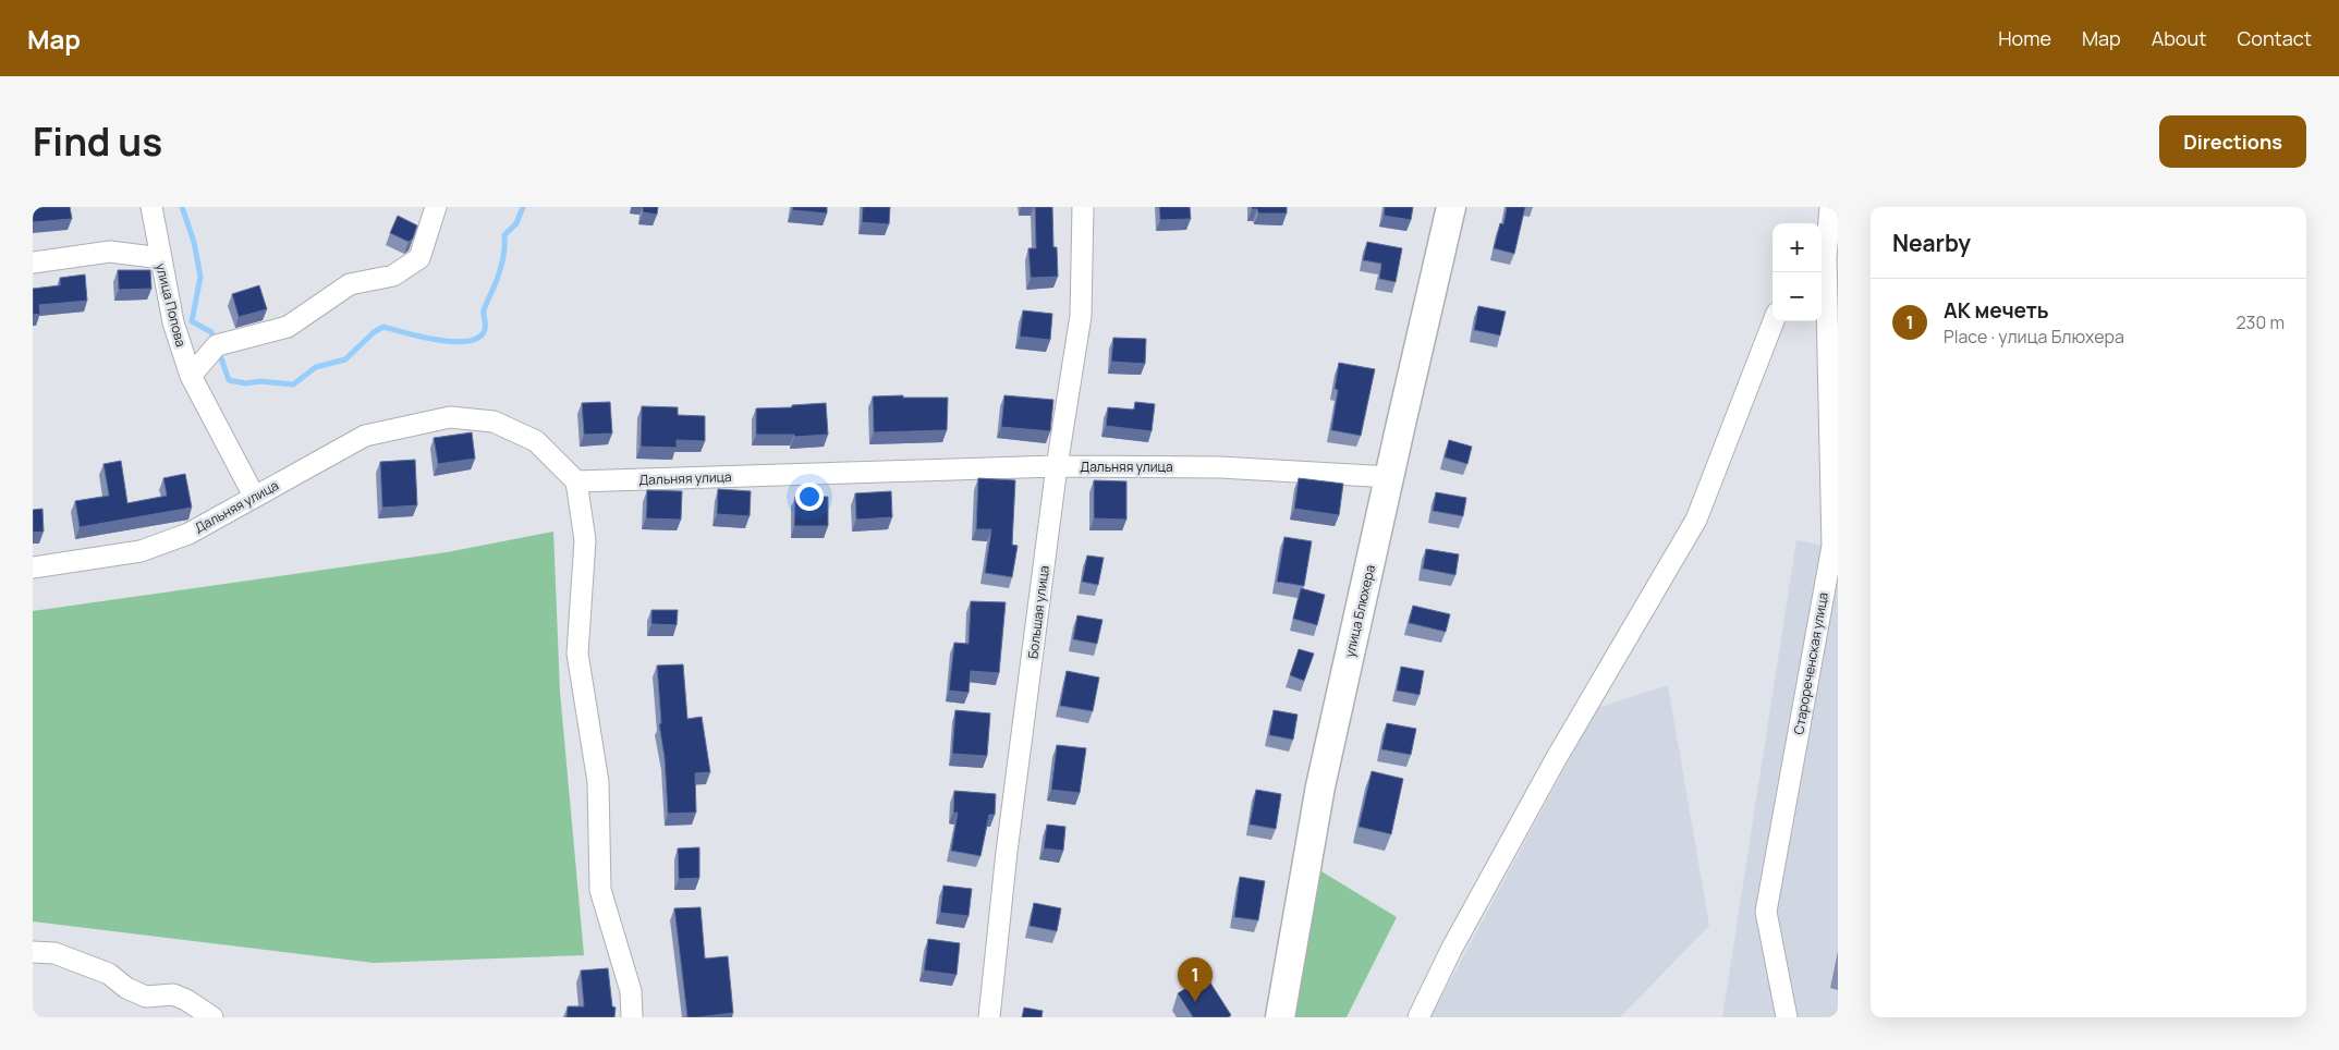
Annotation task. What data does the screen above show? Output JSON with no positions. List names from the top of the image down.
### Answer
{
  "streets": {
    "main road": ["улица Блюхера"],
    "street": [
      "улица Попова",
      "Дальняя улица",
      "Большая улица",
      "Старореченская улица"
    ]
  },
  "crossings": [
    ["улица Попова", "Дальняя улица"],
    ["Дальняя улица", "улица Блюхера"],
    ["Дальняя улица", "Большая улица"]
  ],
  "page": {
    "header": "Map",
    "nav": [
      "Home",
      "Map",
      "About",
      "Contact"
    ],
    "title": "Find us",
    "buttons": "Directions",
    "heading": "Nearby",
    "map_buttons": ["+", "−"],
    "list": [
      {
        "mark": "1",
        "name": "АК мечеть",
        "note": "Place · улица Блюхера",
        "value": "230 m"
      }
    ],
    "pins": "1"
  }
}
